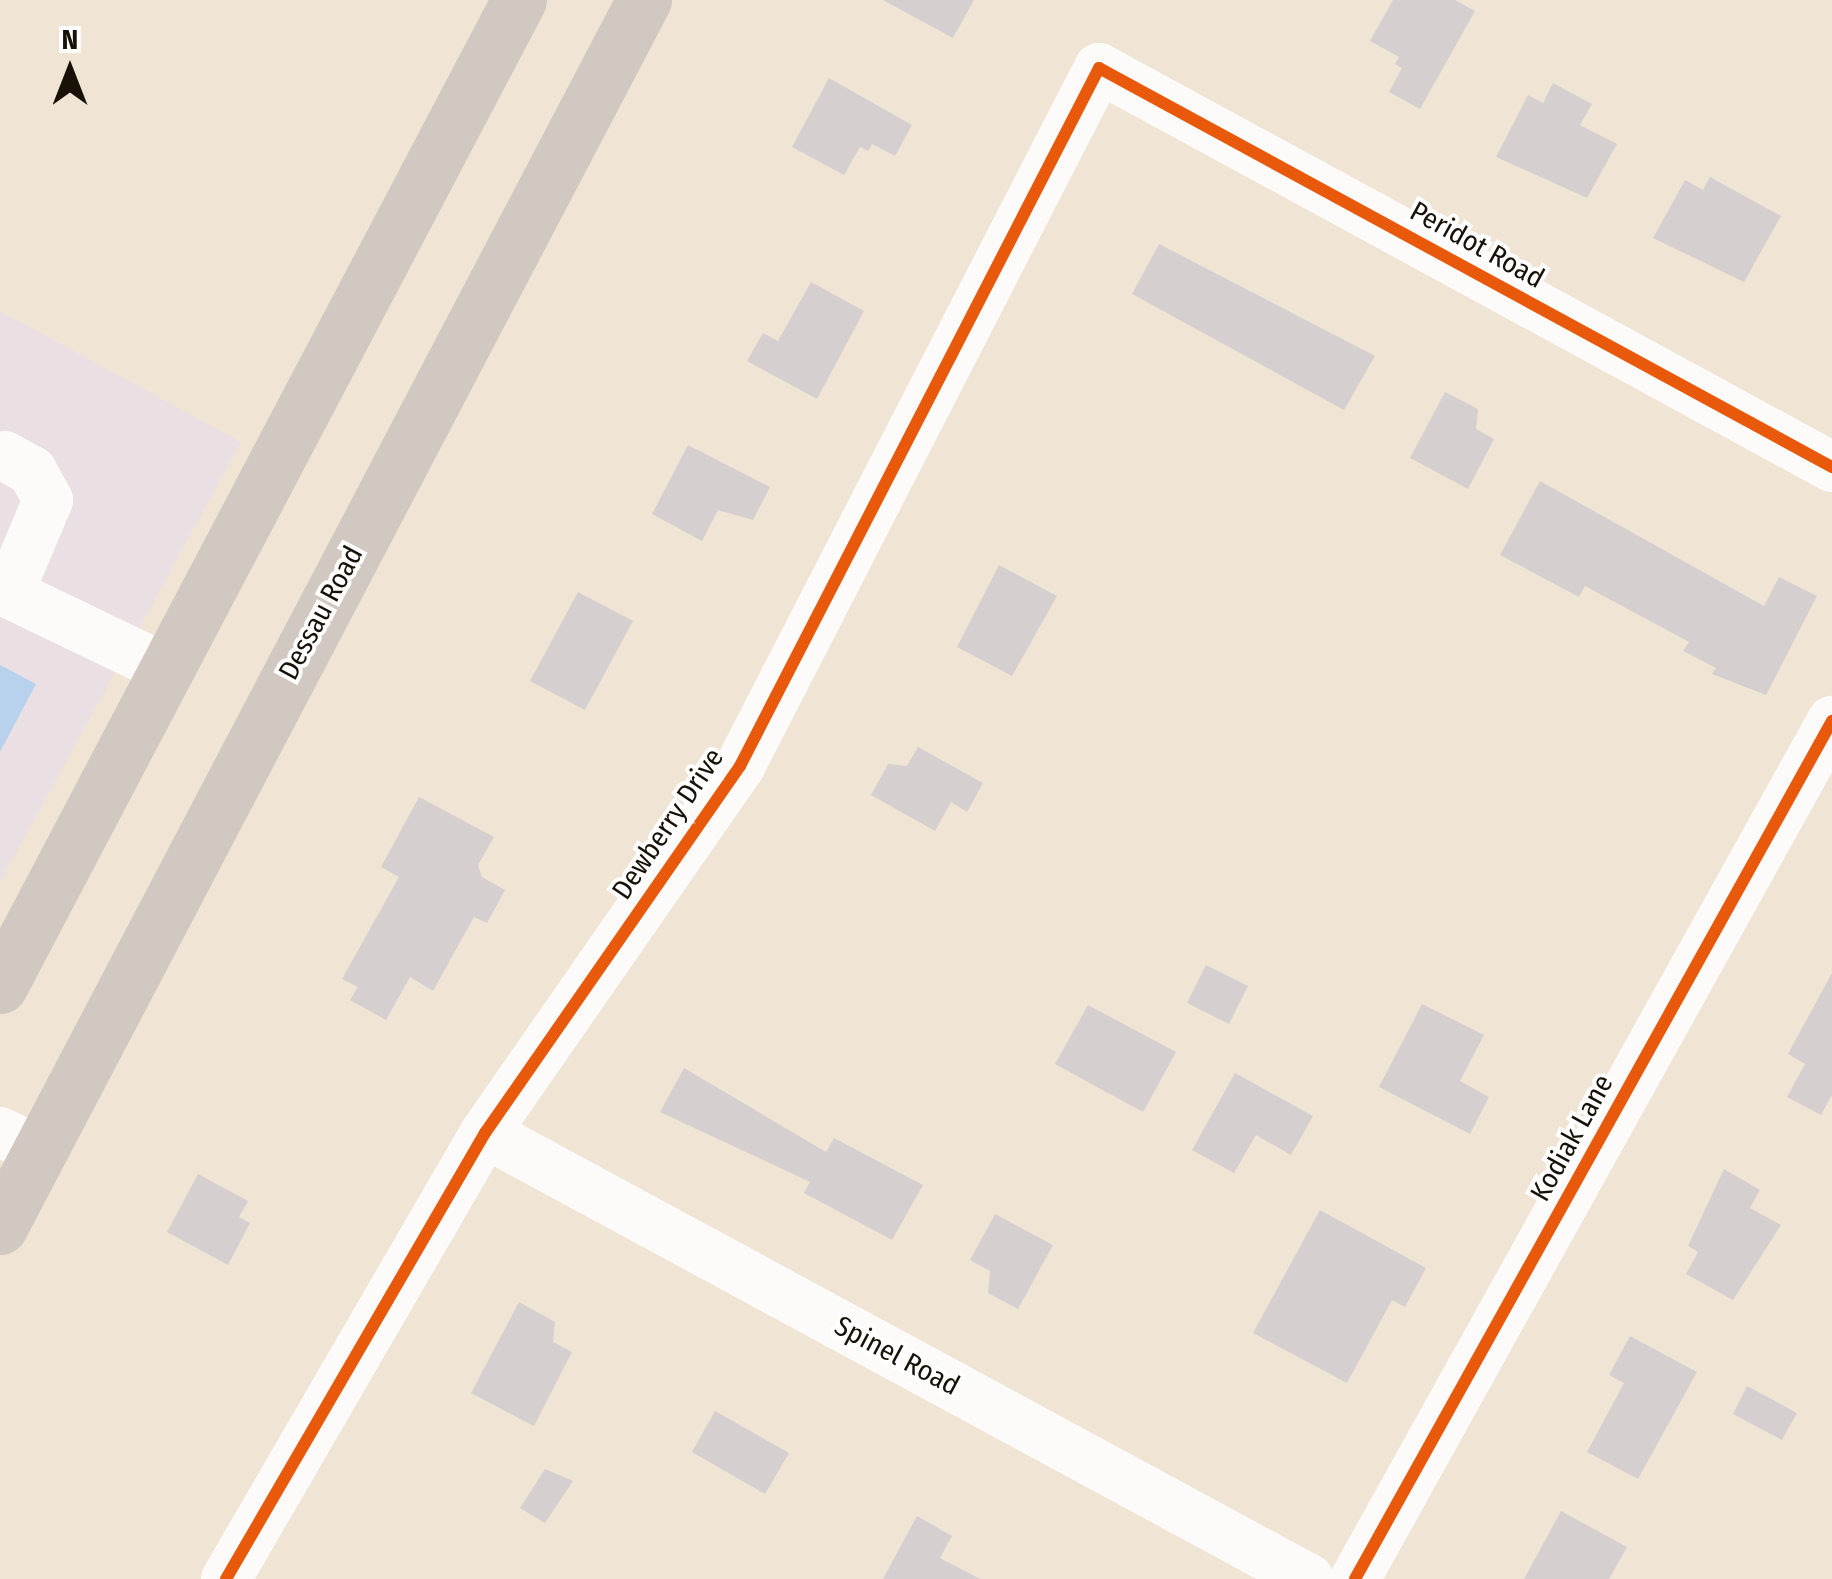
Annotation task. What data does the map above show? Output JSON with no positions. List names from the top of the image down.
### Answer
{
  "streets": {
    "main road": ["Dessau Road"],
    "street": [
      "Peridot Road",
      "Dewberry Drive",
      "Kodiak Lane",
      "Spinel Road"
    ]
  },
  "crossings": [
    ["Peridot Road", "Dewberry Drive"],
    ["Dewberry Drive", "Spinel Road"]
  ],
  "north": "top"
}
